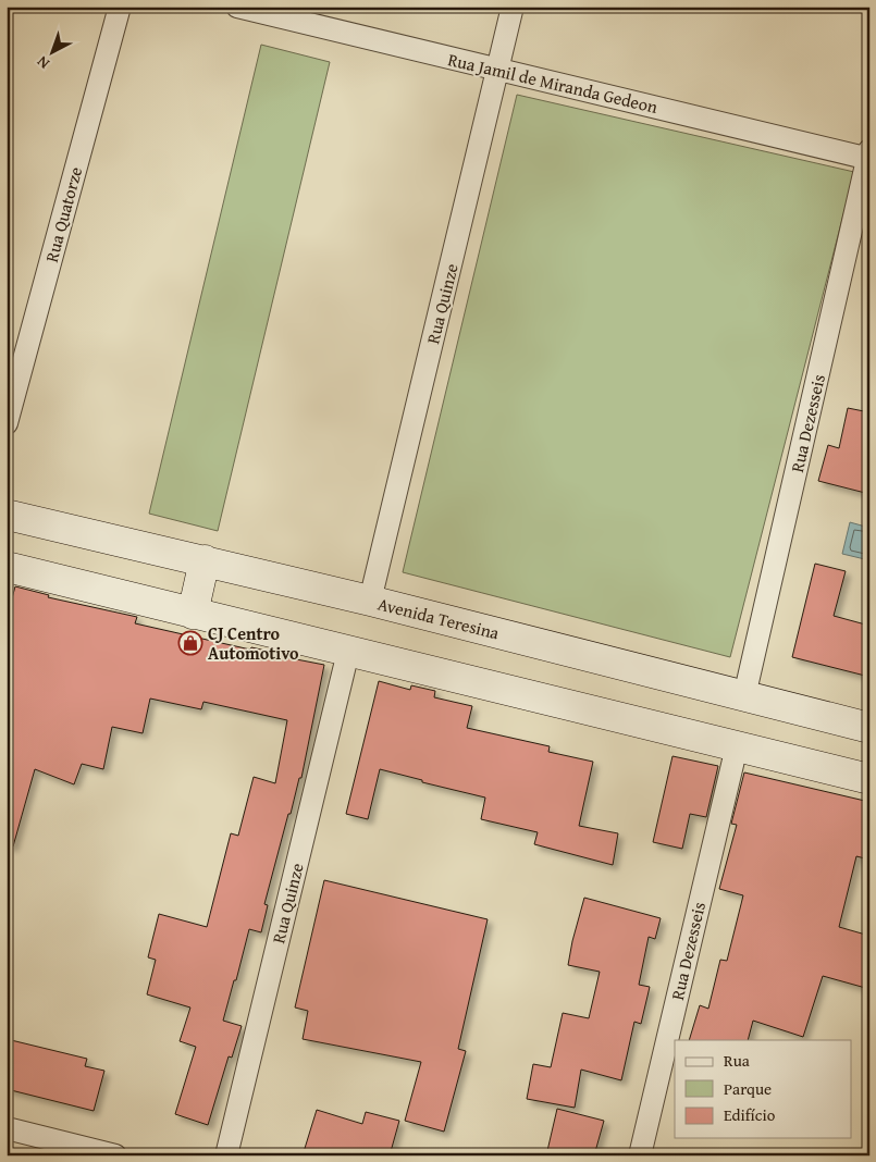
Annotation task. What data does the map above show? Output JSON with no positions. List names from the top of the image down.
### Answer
{
  "streets": {
    "main road": ["Avenida Teresina"],
    "street": [
      "Rua Jamil de Miranda Gedeon",
      "Rua Quatorze",
      "Rua Quinze",
      "Rua Dezesseis"
    ]
  },
  "crossings": [
    ["Rua Jamil de Miranda Gedeon", "Rua Quinze"],
    ["Rua Jamil de Miranda Gedeon", "Rua Dezesseis"],
    ["Rua Quinze", "Avenida Teresina"],
    ["Rua Dezesseis", "Avenida Teresina"]
  ],
  "places": {
    "shop": ["CJ Centro Automotivo"]
  },
  "legend": ["Rua", "Parque", "Edifício"],
  "north": "bottom left"
}
